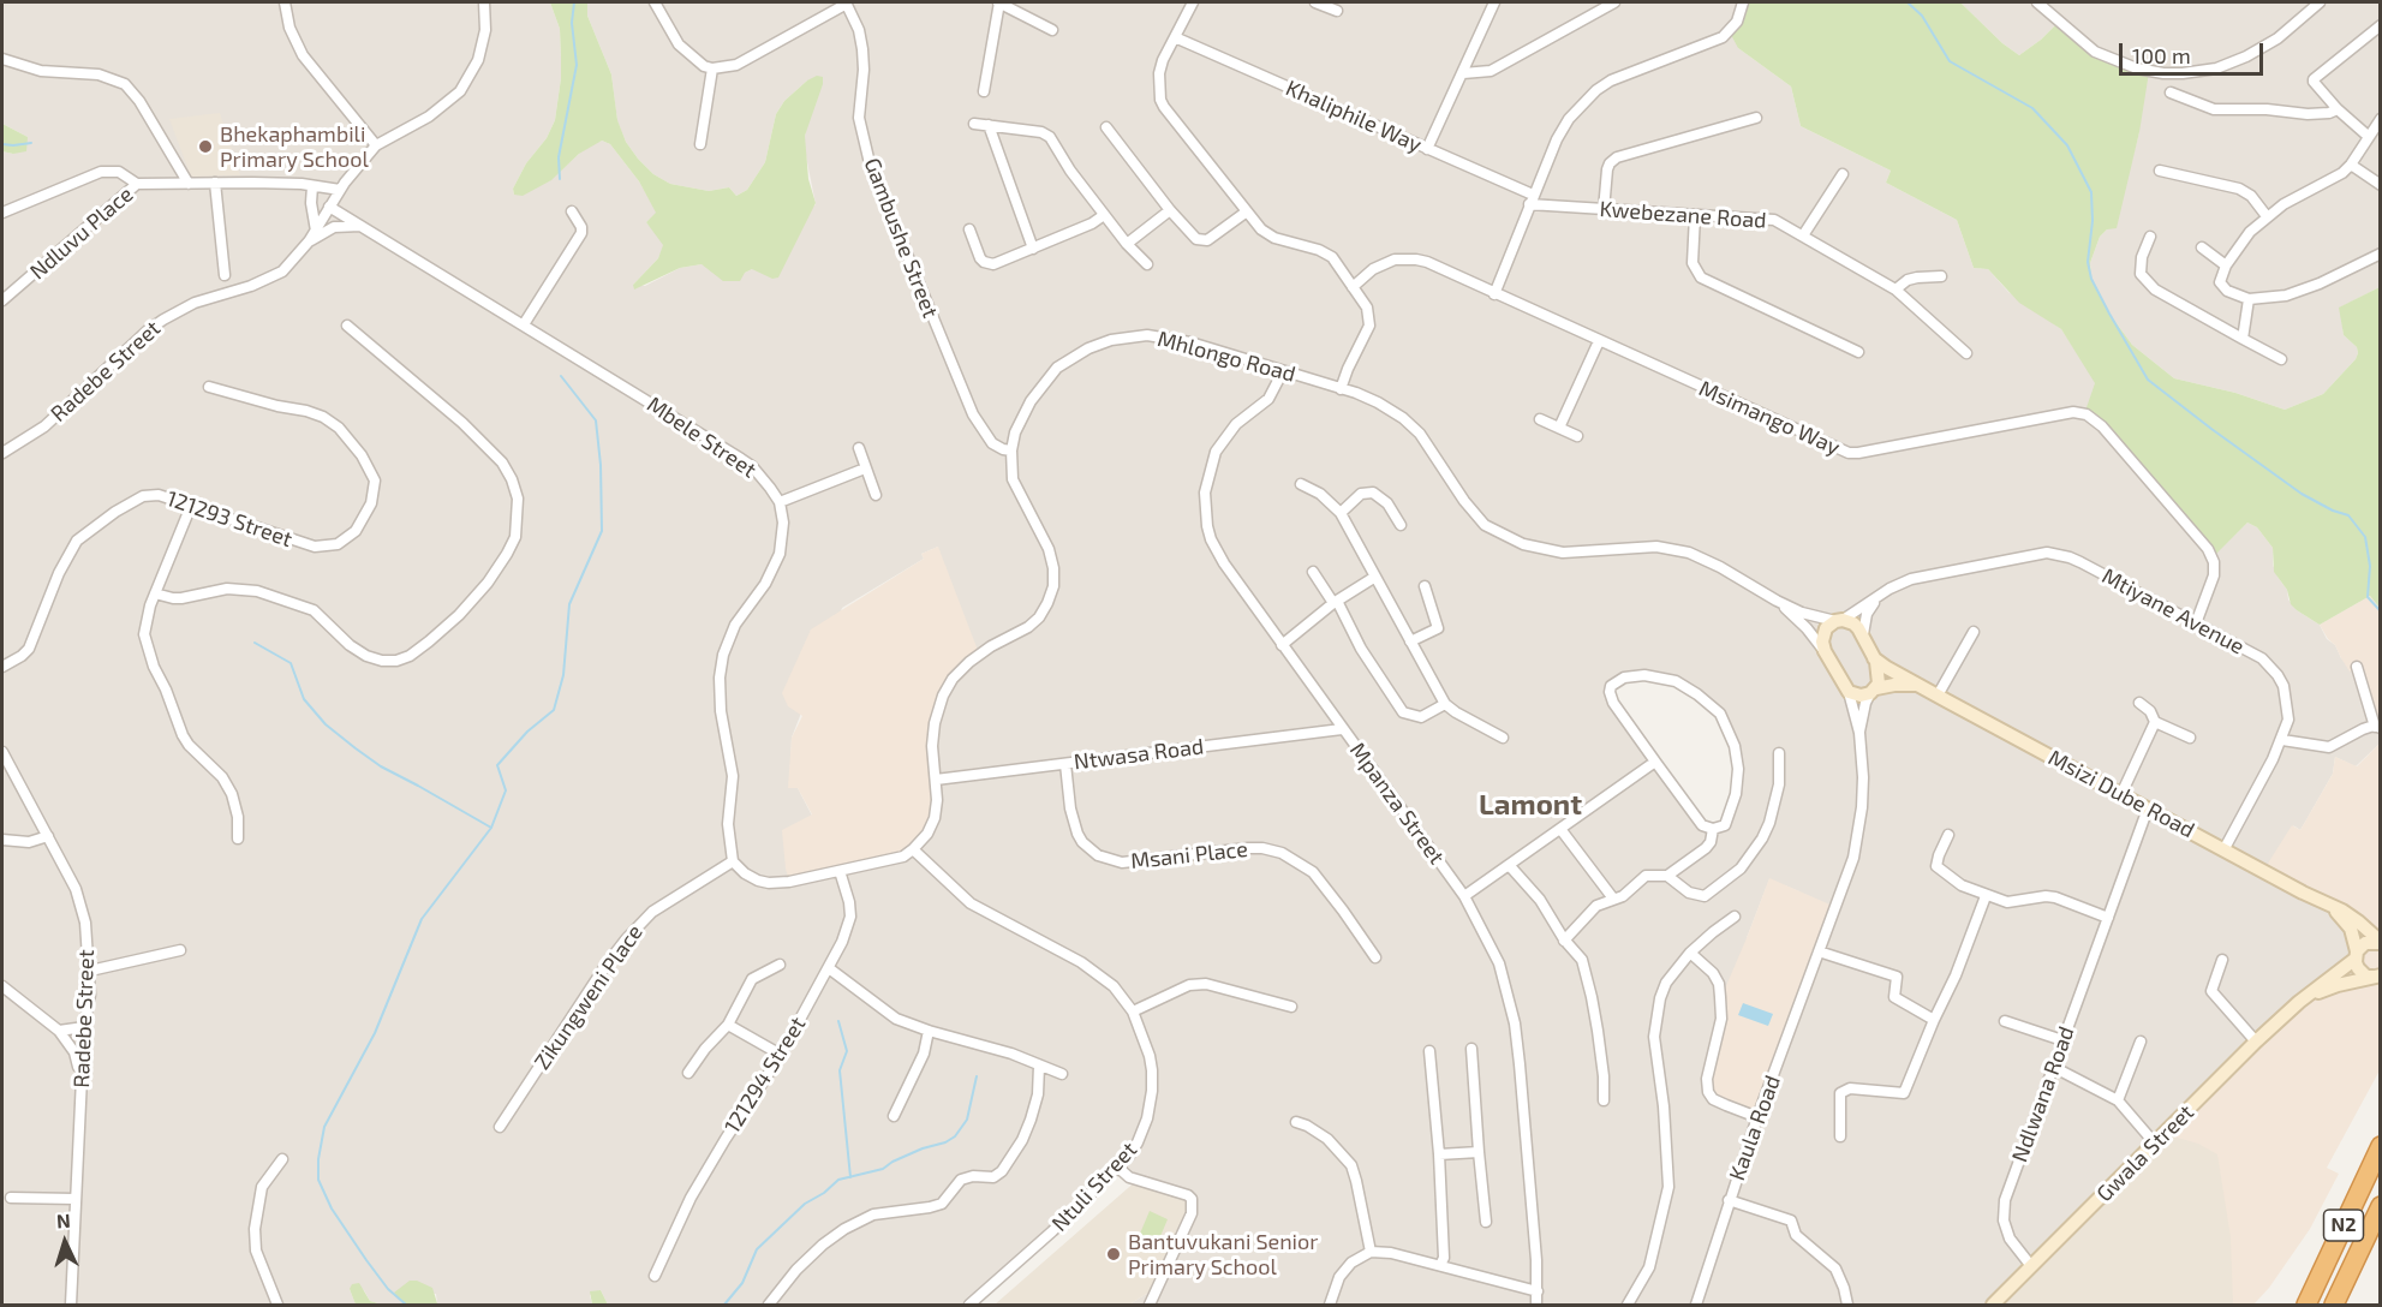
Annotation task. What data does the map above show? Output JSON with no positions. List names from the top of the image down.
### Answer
{
  "streets": {
    "highway": ["N2"],
    "street": [
      "Khaliphile Way",
      "Kwebezane Road",
      "Ndluvu Place",
      "Gambushe Street",
      "Mhlongo Road",
      "Radebe Street",
      "Msimango Way",
      "Mbele Street",
      "121293 Street",
      "Mtiyane Avenue",
      "Ntwasa Road",
      "Msizi Dube Road",
      "Mpanza Street",
      "Msani Place",
      "Zikungweni Place",
      "121294 Street",
      "Ndlwana Road",
      "Kaula Road",
      "Gwala Street",
      "Ntuli Street"
    ]
  },
  "crossings": [
    ["Khaliphile Way", "Kwebezane Road"],
    ["Ndluvu Place", "Radebe Street"],
    ["Gambushe Street", "Mhlongo Road"],
    ["Mhlongo Road", "Mtiyane Avenue"],
    ["Mhlongo Road", "Ntwasa Road"],
    ["Mhlongo Road", "Mpanza Street"],
    ["Mhlongo Road", "Ntuli Street"],
    ["Radebe Street", "Mbele Street"],
    ["Msimango Way", "Mtiyane Avenue"],
    ["Mtiyane Avenue", "Msizi Dube Road"],
    ["Ntwasa Road", "Mpanza Street"],
    ["Ntwasa Road", "Msani Place"],
    ["Msizi Dube Road", "Ndlwana Road"],
    ["Msizi Dube Road", "Gwala Street"],
    ["Ndlwana Road", "Gwala Street"]
  ],
  "districts": ["Lamont"],
  "places": ["Bhekaphambili Primary School", "Bantuvukani Senior Primary School"],
  "scale_bar": "100 m",
  "north": "top"
}
